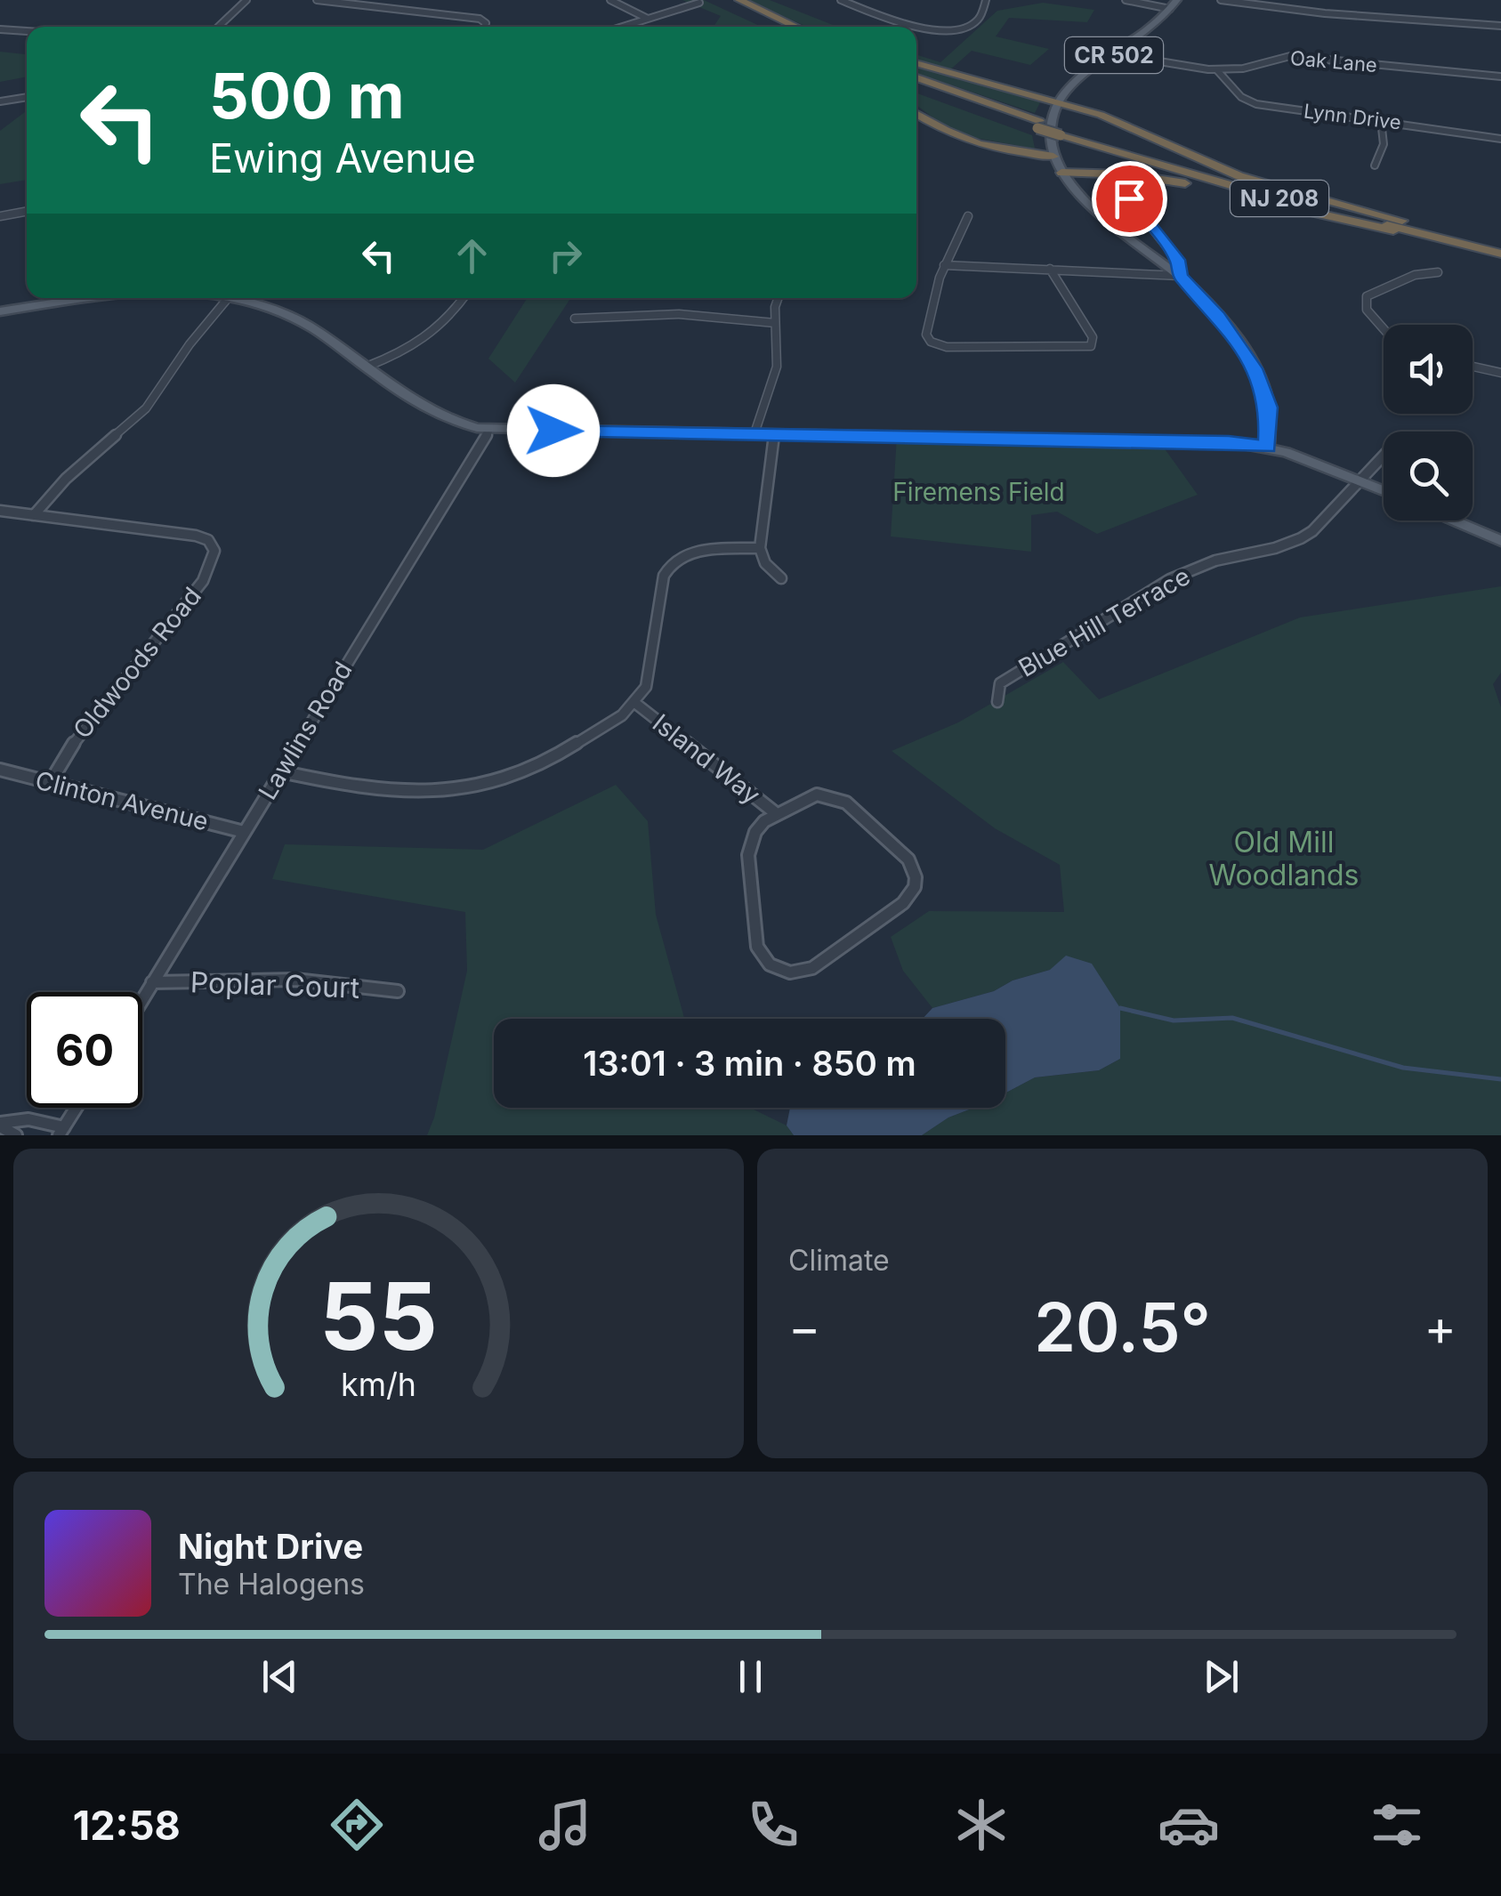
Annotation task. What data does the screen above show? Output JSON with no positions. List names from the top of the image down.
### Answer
{
  "streets": {
    "highway": ["NJ 208"],
    "main road": ["CR 502"],
    "street": [
      "Oak Lane",
      "Lynn Drive",
      "Blue Hill Terrace",
      "Oldwoods Road",
      "Lawlins Road",
      "Island Way",
      "Clinton Avenue",
      "Poplar Court"
    ]
  },
  "crossings": [
    ["CR 502", "Oak Lane"],
    ["Oak Lane", "Lynn Drive"],
    ["Oldwoods Road", "Clinton Avenue"],
    ["Lawlins Road", "Clinton Avenue"],
    ["Lawlins Road", "Poplar Court"]
  ],
  "parks": ["Firemens Field", "Old Mill Woodlands"],
  "page": {
    "turn": ["500 m", "Ewing Avenue"],
    "limit": "60",
    "trip": "13:01 · 3 min · 850 m",
    "tile": "Climate",
    "heat": ["−", "20.5°", "+"],
    "song": ["Night Drive", "The Halogens"],
    "tabs": "12:58",
    "gauge": ["55", "km/h"]
  }
}
